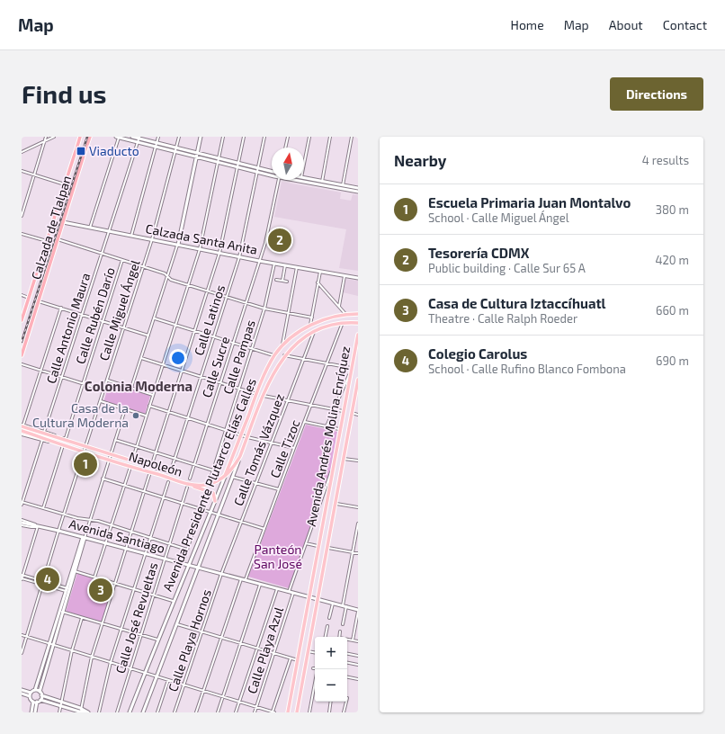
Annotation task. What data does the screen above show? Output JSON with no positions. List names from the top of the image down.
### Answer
{
  "streets": {
    "highway": ["Calzada de Tlalpan"],
    "main road": ["Avenida Andrés Molina Enríquez", "Napoleón", "Avenida Presidente Plutarco Elías Calles"],
    "street": [
      "Calzada Santa Anita",
      "Calle Miguel Ángel",
      "Calle Rubén Darío",
      "Calle Latinos",
      "Calle Antonio Maura",
      "Calle Pampas",
      "Calle Sucre",
      "Calle Tizoc",
      "Calle Tomás Vázquez",
      "Avenida Santiago",
      "Calle José Revueltas",
      "Calle Playa Hornos",
      "Calle Playa Azul"
    ]
  },
  "crossings": [
    ["Calzada de Tlalpan", "Calzada Santa Anita"],
    ["Calzada Santa Anita", "Calle Miguel Ángel"],
    ["Calzada Santa Anita", "Calle Latinos"],
    ["Calzada Santa Anita", "Calle Antonio Maura"],
    ["Calzada Santa Anita", "Calle Pampas"],
    ["Calzada Santa Anita", "Calle Sucre"],
    ["Calle Miguel Ángel", "Napoleón"],
    ["Calle Miguel Ángel", "Avenida Santiago"],
    ["Calle Rubén Darío", "Calle Antonio Maura"],
    ["Calle Latinos", "Napoleón"],
    ["Avenida Andrés Molina Enríquez", "Avenida Santiago"],
    ["Calle Tizoc", "Avenida Presidente Plutarco Elías Calles"],
    ["Calle Tizoc", "Avenida Santiago"],
    ["Calle Tomás Vázquez", "Avenida Presidente Plutarco Elías Calles"],
    ["Calle Tomás Vázquez", "Avenida Santiago"],
    ["Calle Tomás Vázquez", "Calle Playa Hornos"],
    ["Napoleón", "Avenida Presidente Plutarco Elías Calles"],
    ["Napoleón", "Calle José Revueltas"],
    ["Avenida Presidente Plutarco Elías Calles", "Avenida Santiago"],
    ["Avenida Santiago", "Calle José Revueltas"],
    ["Avenida Santiago", "Calle Playa Hornos"],
    ["Avenida Santiago", "Calle Playa Azul"]
  ],
  "districts": ["Colonia Moderna"],
  "parks": ["Panteón San José"],
  "places": {
    "transit": ["Viaducto"],
    "other": ["Casa de la Cultura Moderna"]
  },
  "north": "top",
  "page": {
    "header": "Map",
    "nav": [
      "Home",
      "Map",
      "About",
      "Contact"
    ],
    "buttons": "Directions",
    "title": "Find us",
    "heading": ["Nearby", "4 results"],
    "list": [
      {
        "mark": "1",
        "name": "Escuela Primaria Juan Montalvo",
        "note": "School · Calle Miguel Ángel",
        "value": "380 m"
      },
      {
        "mark": "2",
        "name": "Tesorería CDMX",
        "note": "Public building · Calle Sur 65 A",
        "value": "420 m"
      },
      {
        "mark": "3",
        "name": "Casa de Cultura Iztaccíhuatl",
        "note": "Theatre · Calle Ralph Roeder",
        "value": "660 m"
      },
      {
        "mark": "4",
        "name": "Colegio Carolus",
        "note": "School · Calle Rufino Blanco Fombona",
        "value": "690 m"
      }
    ],
    "pins": [
      "2",
      "1",
      "4",
      "3"
    ],
    "map_buttons": ["+", "−"]
  }
}
